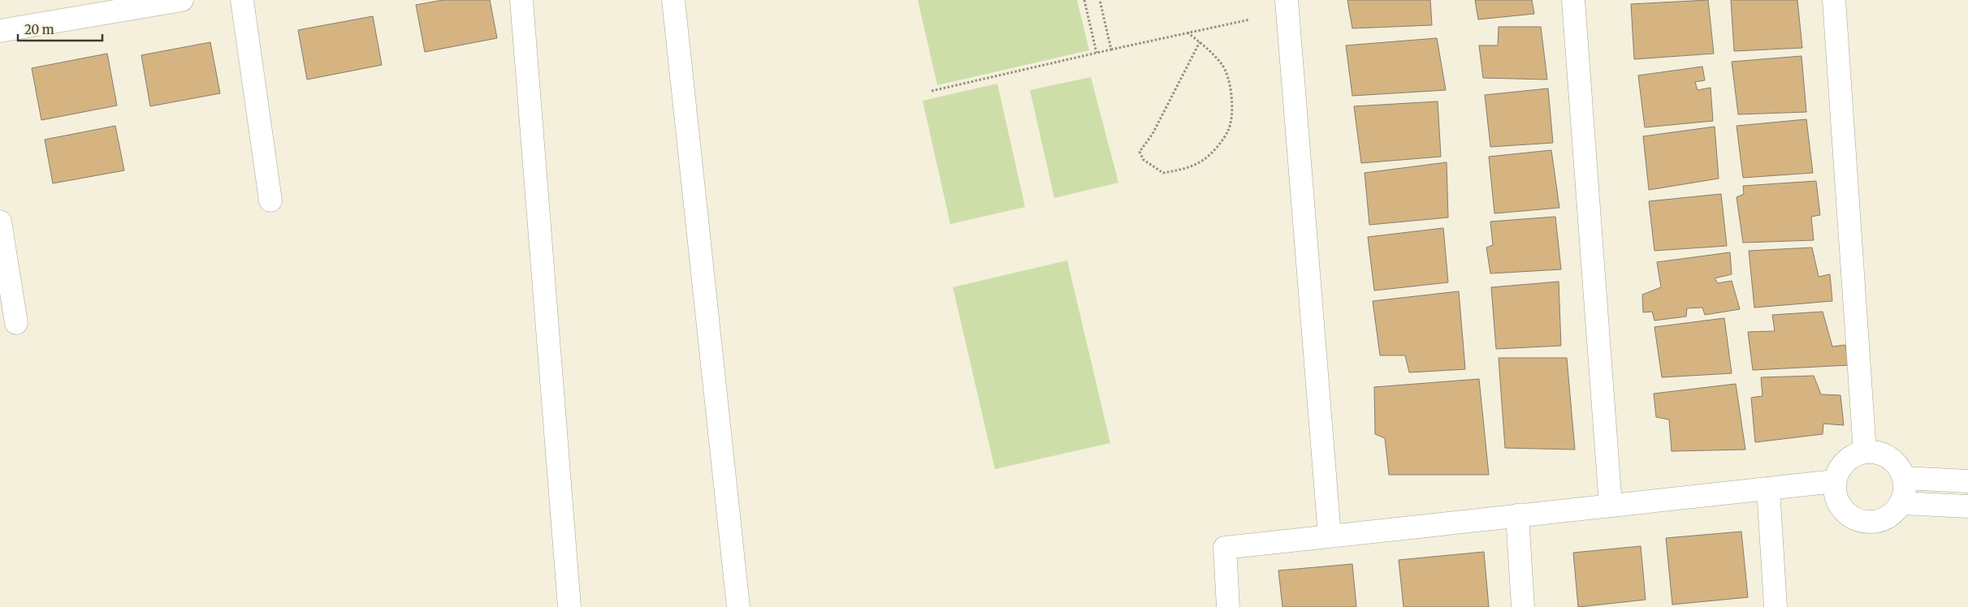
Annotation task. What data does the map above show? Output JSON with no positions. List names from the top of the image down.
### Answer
{
  "scale_bar": "20 m"
}
